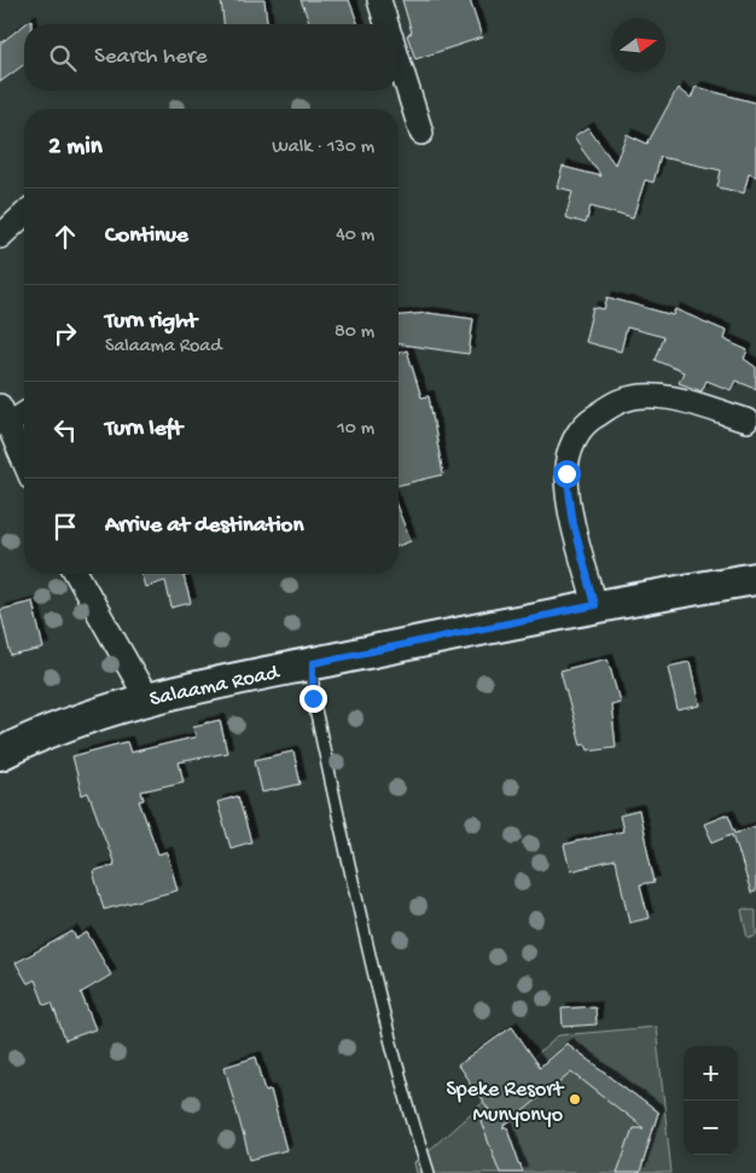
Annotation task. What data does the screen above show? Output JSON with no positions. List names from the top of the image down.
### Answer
{
  "streets": {
    "street": ["Salaama Road"]
  },
  "places": ["Speke Resort Munyonyo"],
  "north": "right",
  "page": {
    "search": "Search here",
    "heading": ["2 min", "Walk · 130 m"],
    "list": [
      ["Continue", "40 m"],
      ["Turn right", "Salaama Road", "80 m"],
      ["Turn left", "10 m"],
      "Arrive at destination"
    ],
    "map_buttons": ["+", "−"]
  }
}
